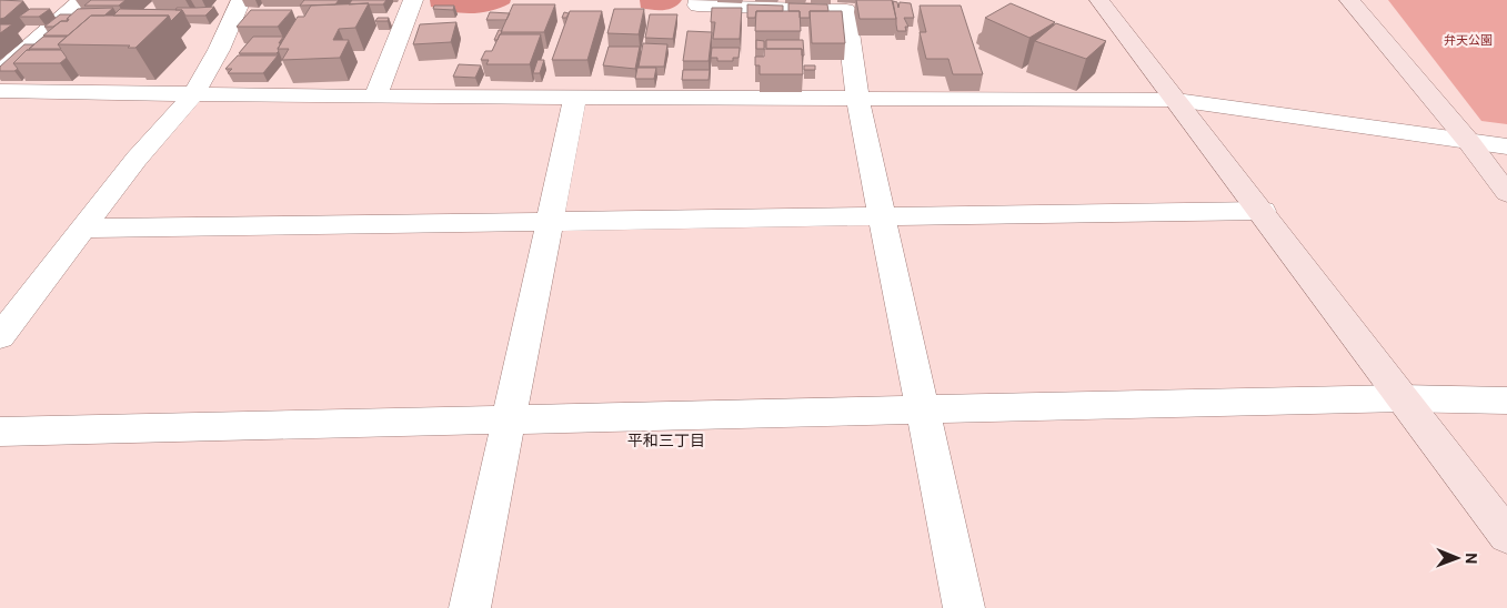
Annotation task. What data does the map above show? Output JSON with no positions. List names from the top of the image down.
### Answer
{
  "districts": ["平和三丁目"],
  "parks": ["弁天公園"],
  "north": "right"
}
